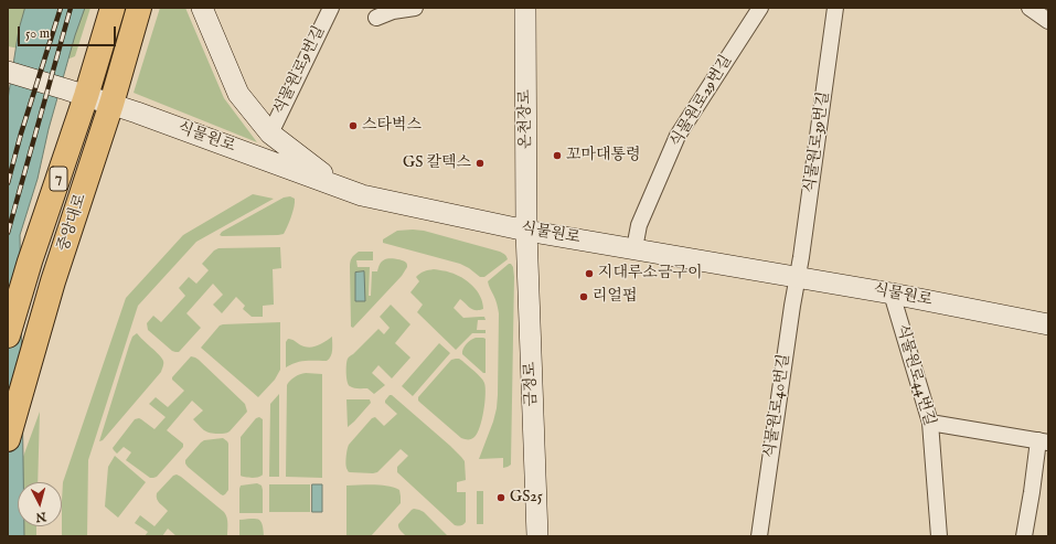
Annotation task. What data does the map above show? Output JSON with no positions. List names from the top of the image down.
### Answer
{
  "streets": {
    "main road": [
      "온천장로",
      "식물원로",
      "7",
      "중앙대로",
      "금정로"
    ],
    "street": [
      "식물원로9번길",
      "식물원로29번길",
      "식물원로39번길",
      "식물원로44번길",
      "식물원로40번길"
    ]
  },
  "crossings": [
    ["식물원로29번길", "식물원로"],
    ["온천장로", "식물원로"],
    ["온천장로", "금정로"],
    ["식물원로", "식물원로39번길"],
    ["식물원로", "중앙대로"],
    ["식물원로", "식물원로44번길"],
    ["식물원로", "금정로"],
    ["식물원로", "식물원로40번길"],
    ["식물원로39번길", "식물원로40번길"]
  ],
  "places": [
    "스타벅스",
    "꼬마대통령",
    "GS 칼텍스",
    "지대루소금구이",
    "리얼펍",
    "GS25"
  ],
  "scale_bar": "50 m",
  "north": "bottom"
}
